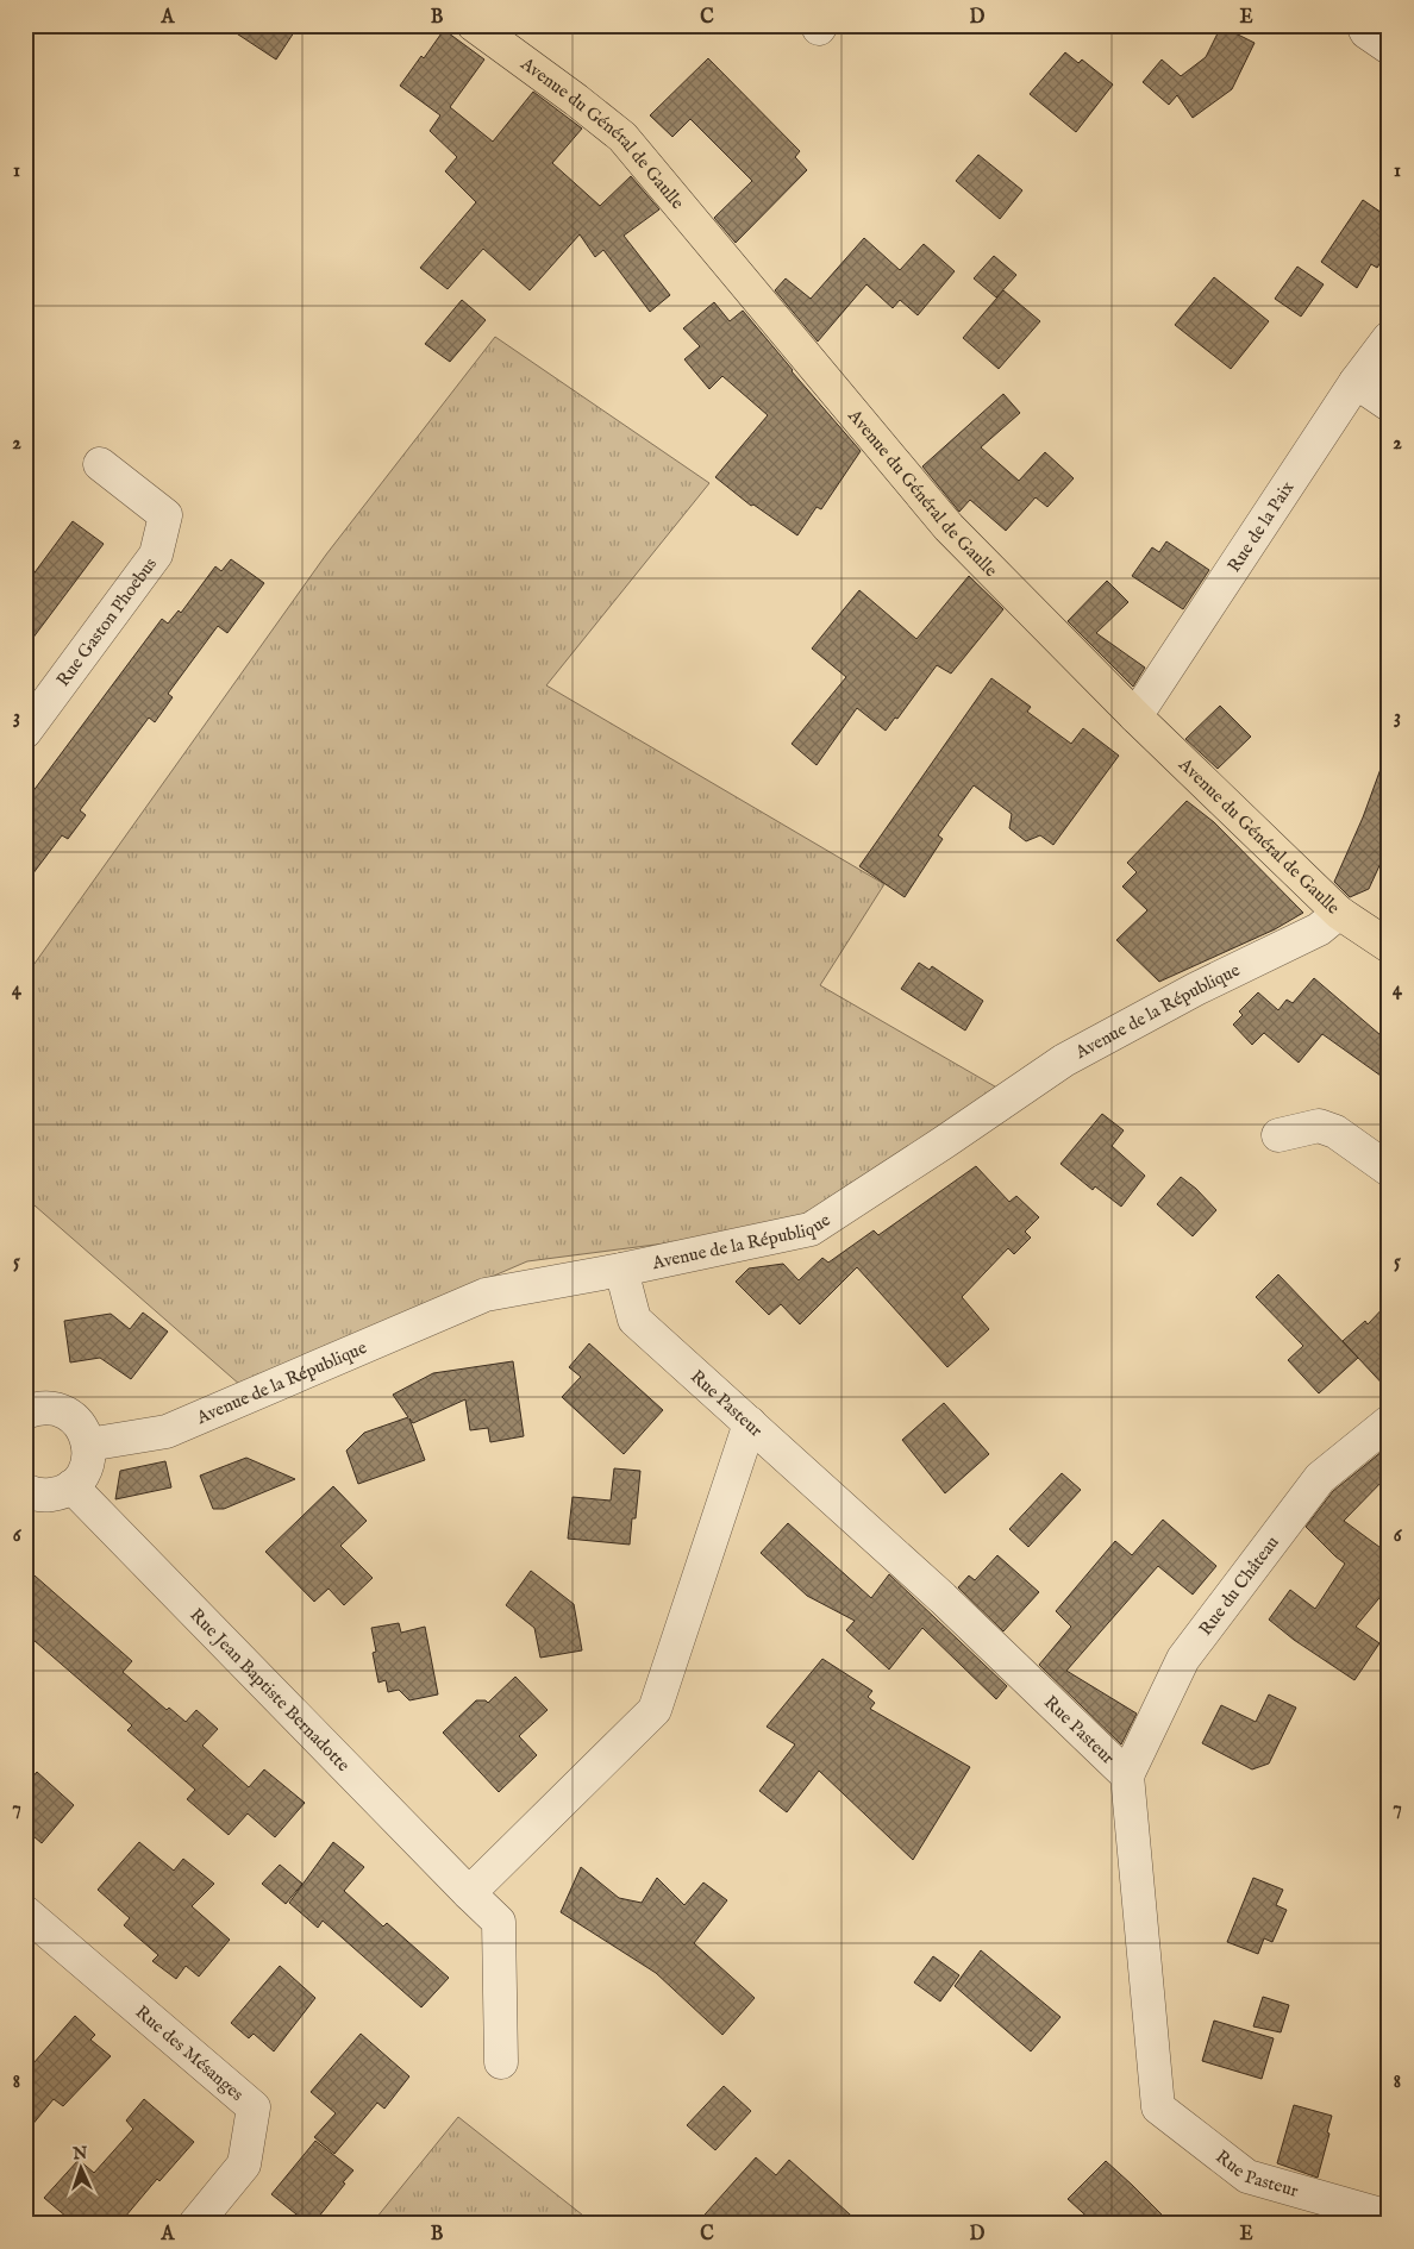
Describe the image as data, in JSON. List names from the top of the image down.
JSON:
{
  "streets": {
    "main road": ["Avenue du Général de Gaulle"],
    "street": [
      "Rue de la Paix",
      "Rue Gaston Phoebus",
      "Avenue de la République",
      "Rue Pasteur",
      "Rue du Château",
      "Rue Jean Baptiste Bernadotte",
      "Rue des Mésanges"
    ]
  },
  "crossings": [
    ["Avenue du Général de Gaulle", "Rue de la Paix"],
    ["Avenue du Général de Gaulle", "Avenue de la République"],
    ["Avenue de la République", "Rue Pasteur"],
    ["Rue Pasteur", "Rue du Château"]
  ],
  "north": "top",
  "grid": {
    "columns": [
      "A",
      "B",
      "C",
      "D",
      "E"
    ],
    "rows": [
      "1",
      "2",
      "3",
      "4",
      "5",
      "6",
      "7",
      "8"
    ]
  }
}
